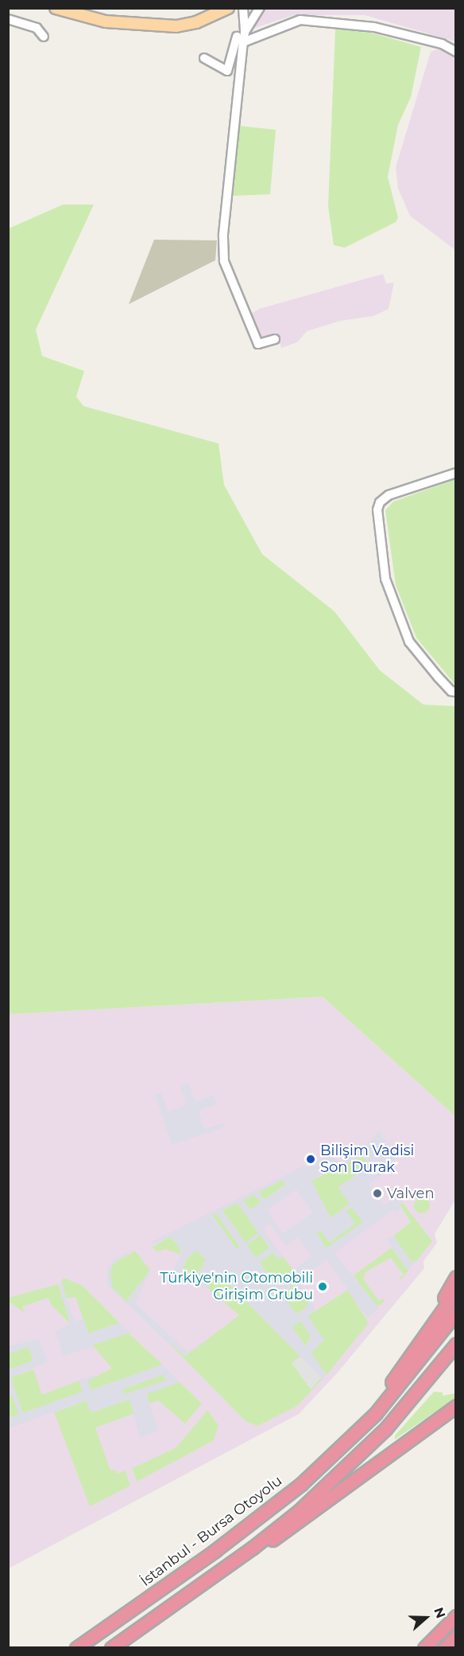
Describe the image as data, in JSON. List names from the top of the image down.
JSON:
{
  "streets": {
    "highway": ["İstanbul - Bursa Otoyolu"]
  },
  "places": ["Bilişim Vadisi Son Durak", "Valven", "Türkiye'nin Otomobili Girişim Grubu"],
  "north": "right"
}
